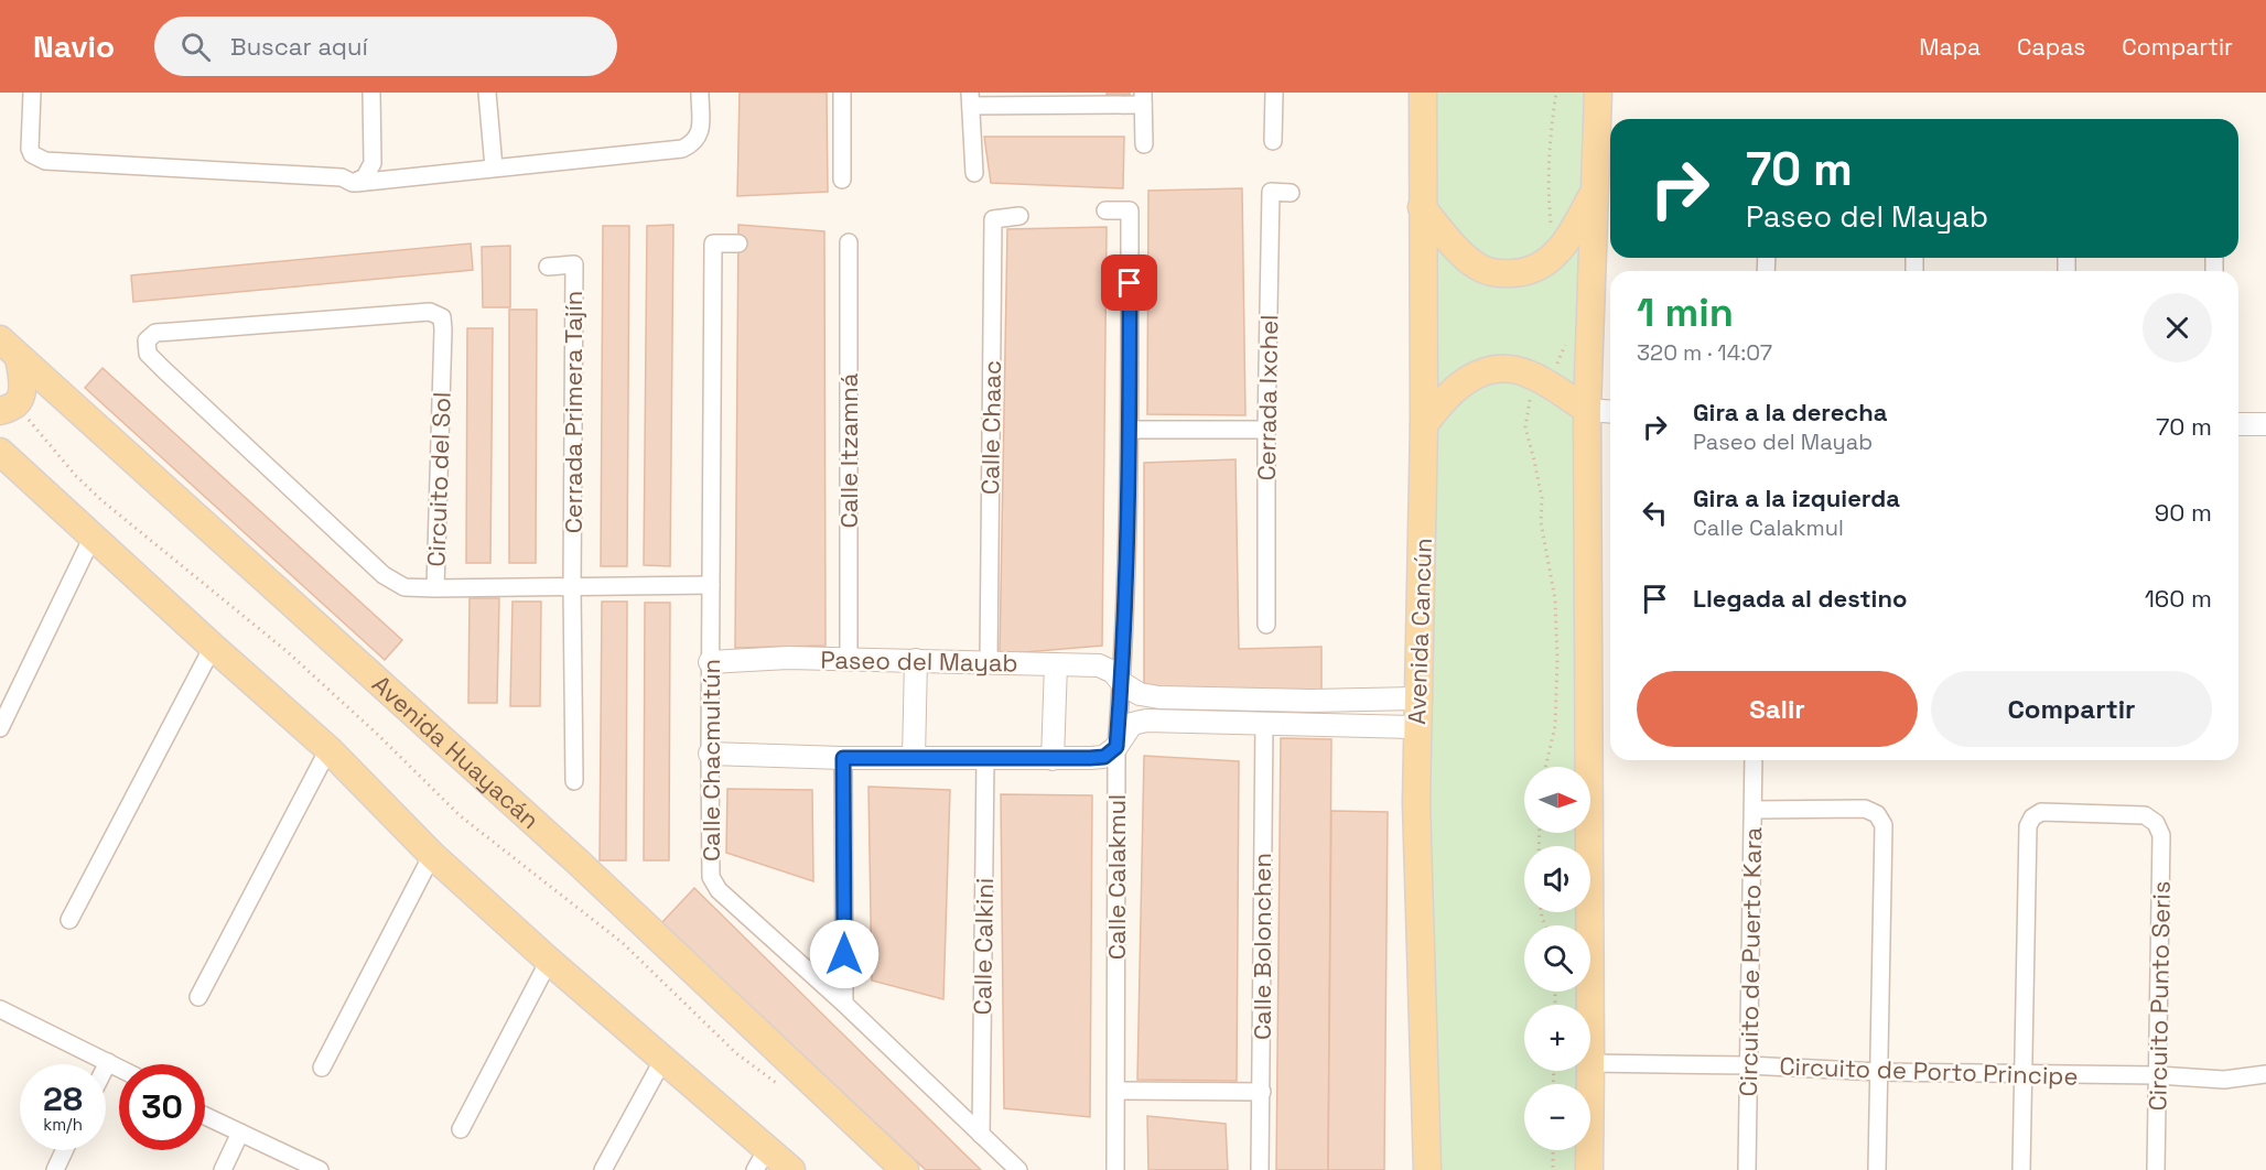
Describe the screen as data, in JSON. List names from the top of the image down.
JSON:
{
  "streets": {
    "main road": ["Avenida Cancún", "Avenida Huayacán"],
    "street": [
      "Cerrada Ixchel",
      "Cerrada Primera Tajín",
      "Calle Chaac",
      "Calle Itzamná",
      "Circuito del Sol",
      "Paseo del Mayab",
      "Calle Chacmultún",
      "Calle Calakmul",
      "Calle Calkini",
      "Calle Bolonchen",
      "Circuito de Puerto Kara",
      "Circuito Punto Seris",
      "Circuito de Porto Principe"
    ]
  },
  "crossings": [
    ["Calle Chaac", "Paseo del Mayab"],
    ["Calle Itzamná", "Paseo del Mayab"],
    ["Avenida Cancún", "Paseo del Mayab"],
    ["Paseo del Mayab", "Calle Chacmultún"],
    ["Paseo del Mayab", "Calle Calakmul"],
    ["Calle Chacmultún", "Calle Calkini"],
    ["Circuito de Puerto Kara", "Circuito de Porto Principe"],
    ["Circuito Punto Seris", "Circuito de Porto Principe"]
  ],
  "north": "right",
  "page": {
    "header": "Navio",
    "search": "Buscar aquí",
    "nav": ["Mapa", "Capas", "Compartir"],
    "turn": ["70 m", "Paseo del Mayab"],
    "heading": ["1 min", "320 m · 14:07"],
    "list": [
      {
        "name": "Gira a la derecha",
        "note": "Paseo del Mayab",
        "value": "70 m"
      },
      {
        "name": "Gira a la izquierda",
        "note": "Calle Calakmul",
        "value": "90 m"
      },
      {
        "name": "Llegada al destino",
        "value": "160 m"
      }
    ],
    "buttons": ["Salir", "Compartir"],
    "map_buttons": ["+", "−"],
    "speed": "28 km/h",
    "limit": "30"
  }
}
